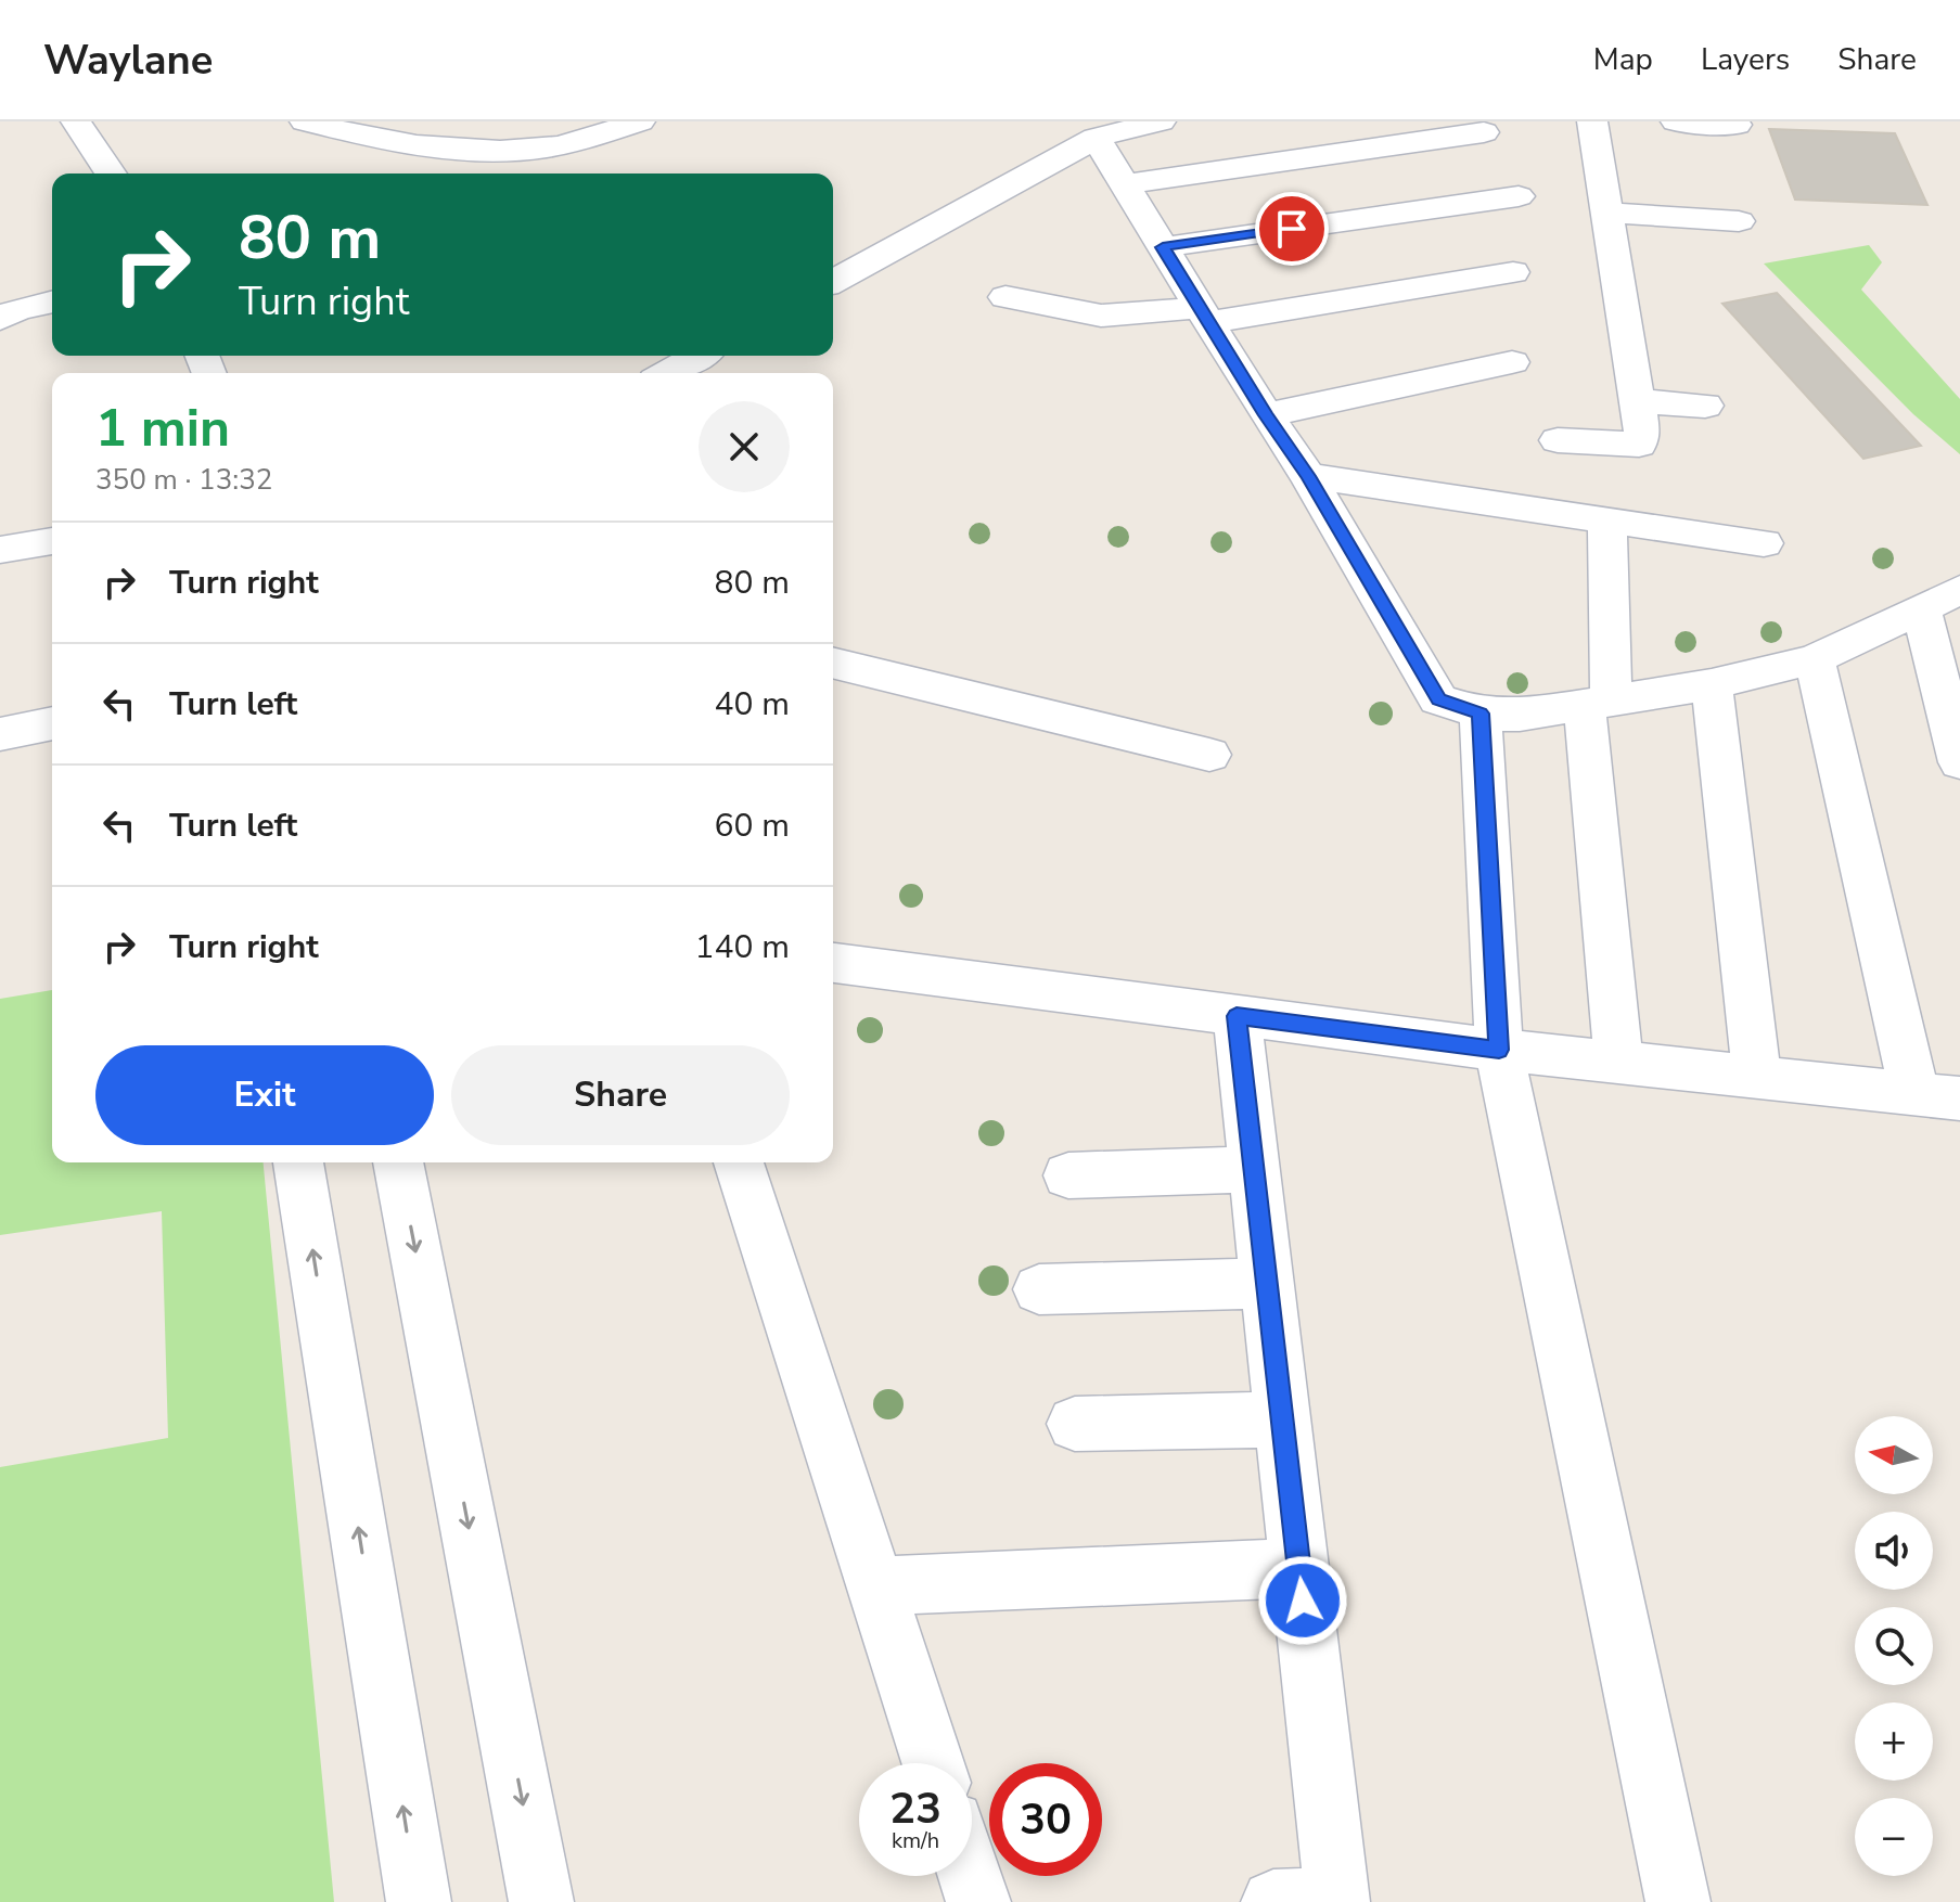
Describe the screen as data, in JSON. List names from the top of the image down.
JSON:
{
  "north": "left",
  "page": {
    "header": "Waylane",
    "nav": ["Map", "Layers", "Share"],
    "turn": ["80 m", "Turn right"],
    "heading": ["1 min", "350 m · 13:32"],
    "list": [
      {
        "name": "Turn right",
        "value": "80 m"
      },
      {
        "name": "Turn left",
        "value": "40 m"
      },
      {
        "name": "Turn left",
        "value": "60 m"
      },
      {
        "name": "Turn right",
        "value": "140 m"
      }
    ],
    "buttons": ["Exit", "Share"],
    "map_buttons": ["+", "−"],
    "speed": "23 km/h",
    "limit": "30"
  }
}
